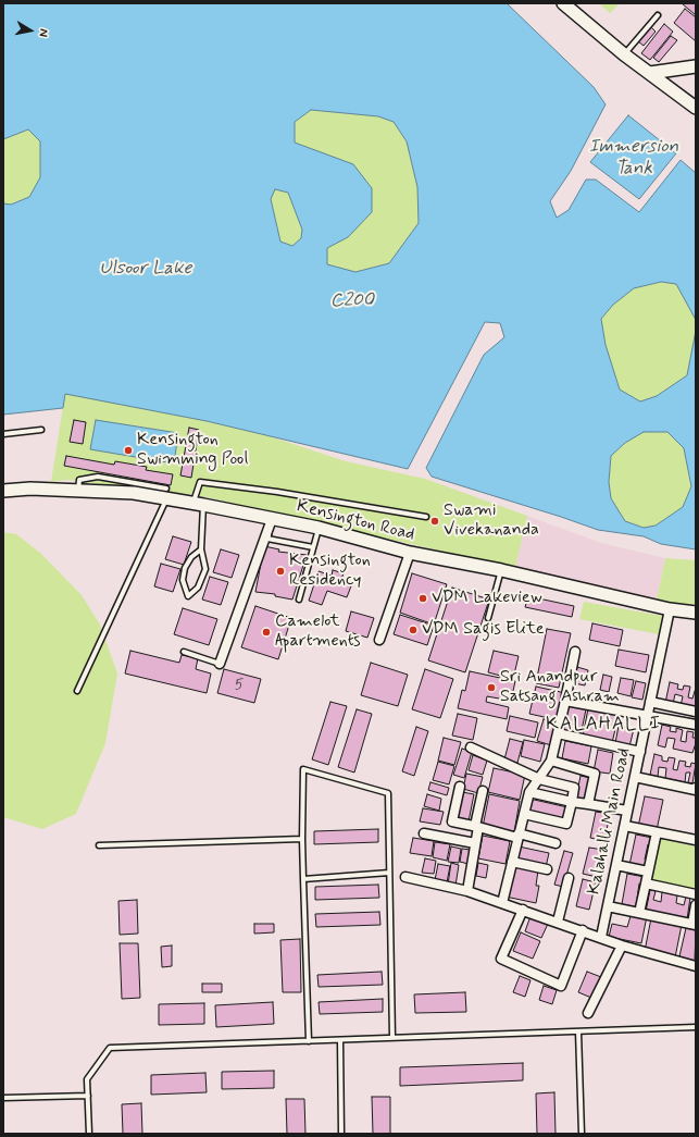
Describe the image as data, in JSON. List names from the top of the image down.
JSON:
{
  "streets": {
    "main road": ["Kensington Road"],
    "street": ["Kalahalli Main Road"]
  },
  "crossings": [
    ["Kensington Road", "Kalahalli Main Road"]
  ],
  "districts": ["KALAHALLI"],
  "water": ["Immersion Tank", "Ulsoor Lake", "C200"],
  "places": [
    "Kensington Swimming Pool",
    "Swami Vivekananda",
    "Kensington Residency",
    "VDM Lakeview",
    "VDM Sagis Elite",
    "Camelot Apartments",
    "Sri Anandpur Satsang Ashram"
  ],
  "house_numbers": ["5"],
  "north": "right"
}
